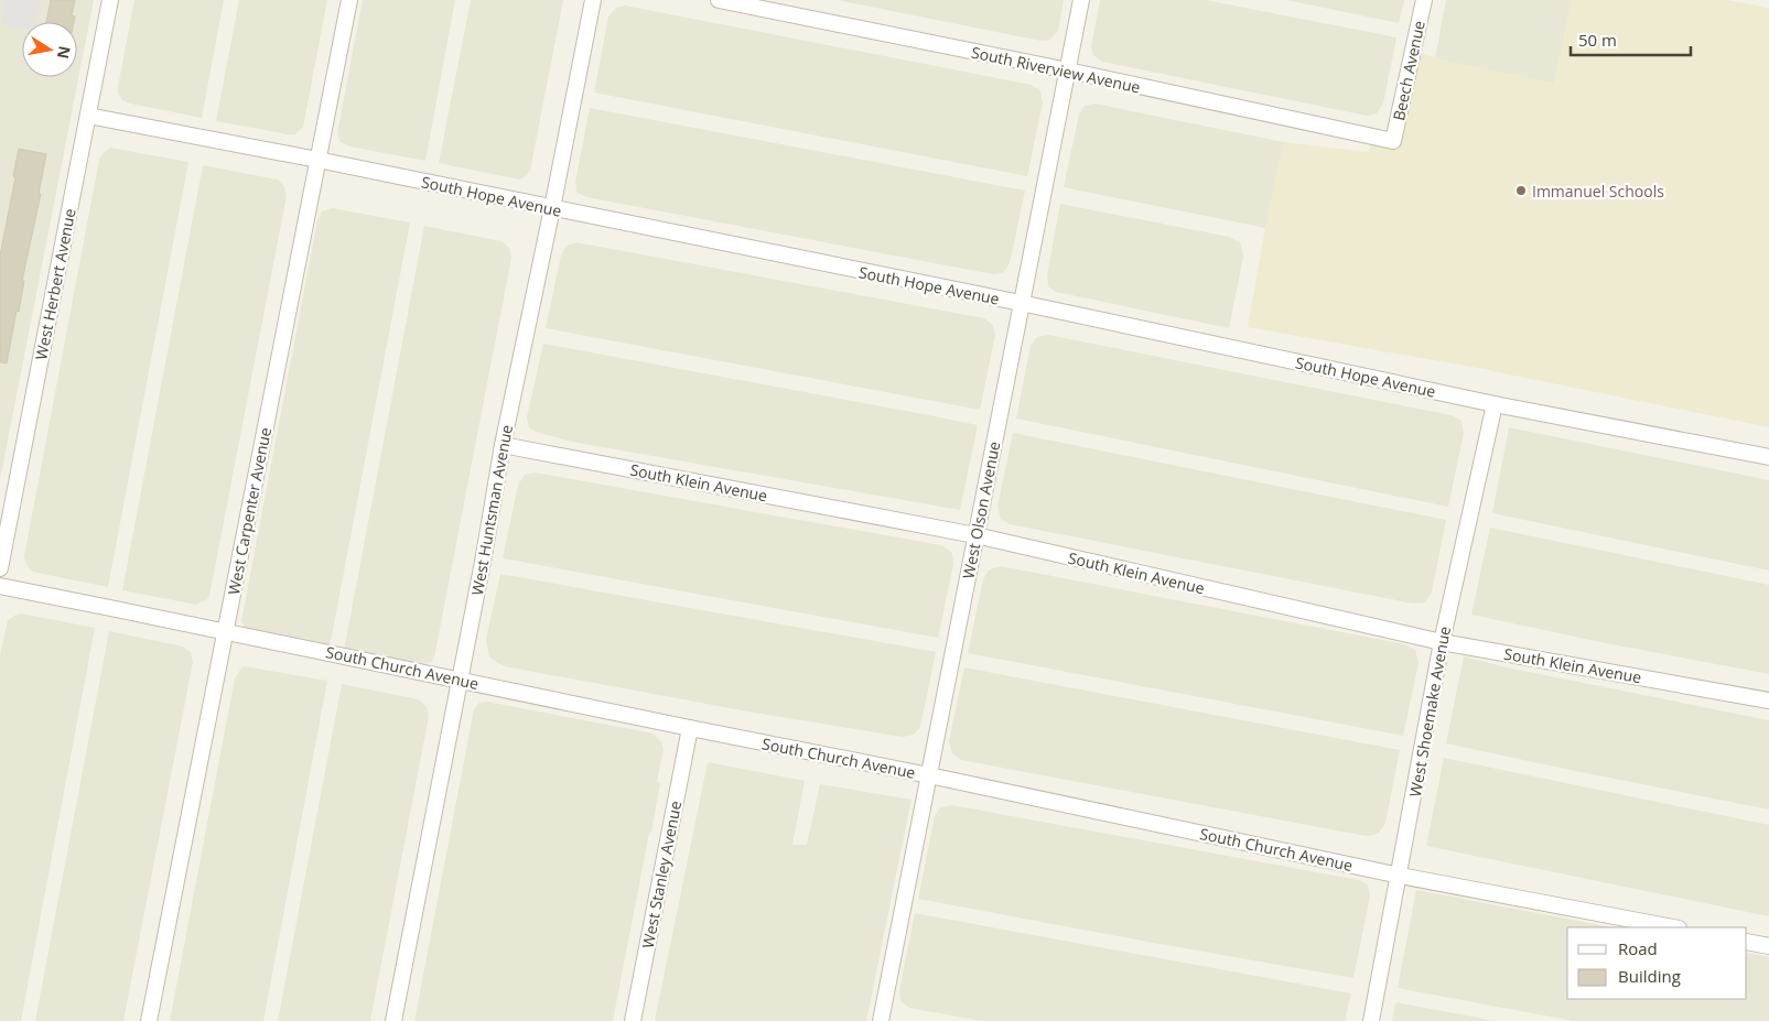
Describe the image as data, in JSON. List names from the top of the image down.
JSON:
{
  "streets": {
    "street": [
      "South Riverview Avenue",
      "Beech Avenue",
      "South Hope Avenue",
      "West Herbert Avenue",
      "South Klein Avenue",
      "West Huntsman Avenue",
      "West Olson Avenue",
      "West Carpenter Avenue",
      "South Church Avenue",
      "West Shoemake Avenue",
      "West Stanley Avenue"
    ]
  },
  "crossings": [
    ["South Riverview Avenue", "Beech Avenue"],
    ["South Riverview Avenue", "West Olson Avenue"],
    ["South Hope Avenue", "West Herbert Avenue"],
    ["South Hope Avenue", "West Huntsman Avenue"],
    ["South Hope Avenue", "West Olson Avenue"],
    ["South Hope Avenue", "West Carpenter Avenue"],
    ["South Hope Avenue", "West Shoemake Avenue"],
    ["South Klein Avenue", "West Huntsman Avenue"],
    ["South Klein Avenue", "West Olson Avenue"],
    ["South Klein Avenue", "West Shoemake Avenue"],
    ["West Huntsman Avenue", "South Church Avenue"],
    ["West Olson Avenue", "South Church Avenue"],
    ["West Carpenter Avenue", "South Church Avenue"],
    ["South Church Avenue", "West Shoemake Avenue"],
    ["South Church Avenue", "West Stanley Avenue"]
  ],
  "places": ["Immanuel Schools"],
  "legend": ["Road", "Building"],
  "scale_bar": "50 m",
  "north": "right"
}
